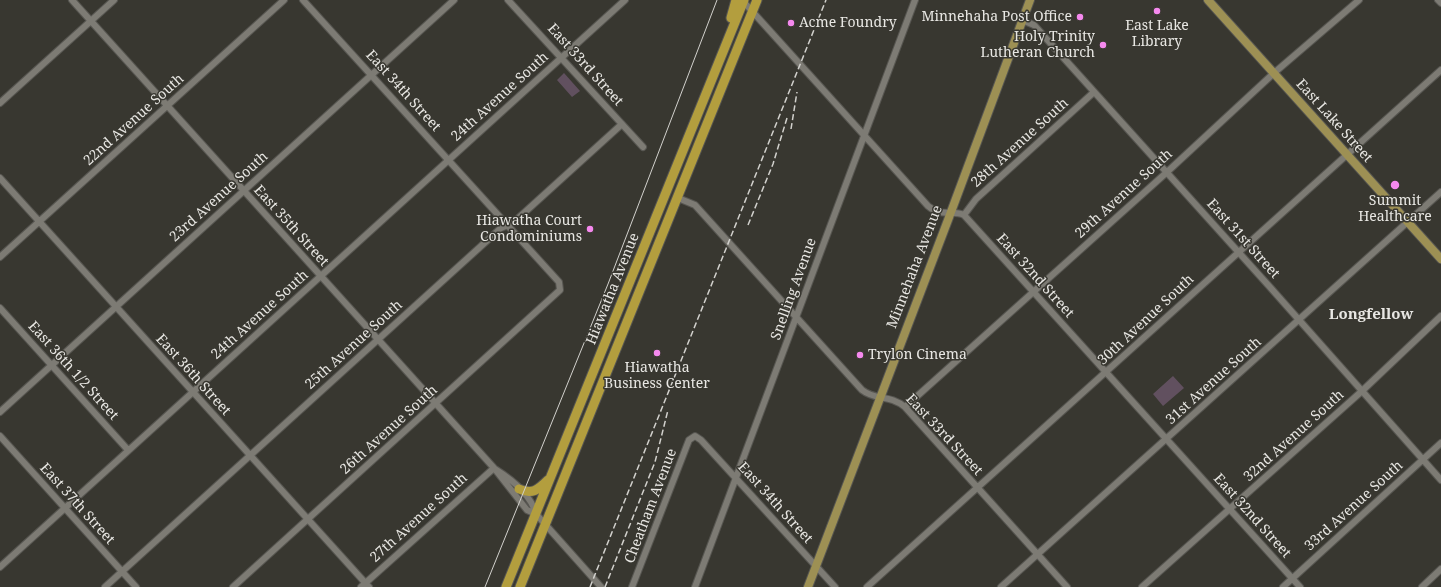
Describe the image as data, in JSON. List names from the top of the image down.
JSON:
{
  "streets": {
    "highway": ["Hiawatha Avenue"],
    "main road": ["East Lake Street", "Minnehaha Avenue"],
    "street": [
      "East 33rd Street",
      "East 34th Street",
      "24th Avenue South",
      "22nd Avenue South",
      "28th Avenue South",
      "29th Avenue South",
      "23rd Avenue South",
      "East 35th Street",
      "East 31st Street",
      "East 32nd Street",
      "Snelling Avenue",
      "30th Avenue South",
      "25th Avenue South",
      "East 36th 1/2 Street",
      "East 36th Street",
      "31st Avenue South",
      "26th Avenue South",
      "32nd Avenue South",
      "East 37th Street",
      "Cheatham Avenue",
      "33rd Avenue South",
      "27th Avenue South"
    ]
  },
  "crossings": [
    ["East 33rd Street", "24th Avenue South"],
    ["East 33rd Street", "29th Avenue South"],
    ["East 33rd Street", "Minnehaha Avenue"],
    ["East 33rd Street", "Hiawatha Avenue"],
    ["East 33rd Street", "Snelling Avenue"],
    ["East 33rd Street", "30th Avenue South"],
    ["East 33rd Street", "25th Avenue South"],
    ["East 33rd Street", "31st Avenue South"],
    ["East 34th Street", "24th Avenue South"],
    ["East 34th Street", "23rd Avenue South"],
    ["East 34th Street", "Minnehaha Avenue"],
    ["East 34th Street", "Snelling Avenue"],
    ["East 34th Street", "25th Avenue South"],
    ["East 34th Street", "26th Avenue South"],
    ["East 34th Street", "Cheatham Avenue"],
    ["24th Avenue South", "East 35th Street"],
    ["24th Avenue South", "East 36th 1/2 Street"],
    ["24th Avenue South", "East 36th Street"],
    ["24th Avenue South", "East 37th Street"],
    ["22nd Avenue South", "East 35th Street"],
    ["22nd Avenue South", "East 36th Street"],
    ["East Lake Street", "29th Avenue South"],
    ["East Lake Street", "30th Avenue South"],
    ["East Lake Street", "31st Avenue South"],
    ["28th Avenue South", "East 31st Street"],
    ["28th Avenue South", "East 32nd Street"],
    ["29th Avenue South", "East 31st Street"],
    ["29th Avenue South", "East 32nd Street"],
    ["23rd Avenue South", "East 35th Street"],
    ["23rd Avenue South", "East 36th 1/2 Street"],
    ["23rd Avenue South", "East 36th Street"],
    ["East 35th Street", "Hiawatha Avenue"],
    ["East 35th Street", "25th Avenue South"],
    ["East 35th Street", "26th Avenue South"],
    ["East 35th Street", "27th Avenue South"],
    ["East 31st Street", "Minnehaha Avenue"],
    ["East 31st Street", "30th Avenue South"],
    ["East 31st Street", "31st Avenue South"],
    ["East 31st Street", "32nd Avenue South"],
    ["East 31st Street", "33rd Avenue South"],
    ["East 32nd Street", "30th Avenue South"],
    ["East 32nd Street", "31st Avenue South"],
    ["East 32nd Street", "32nd Avenue South"],
    ["East 32nd Street", "33rd Avenue South"],
    ["25th Avenue South", "East 36th Street"],
    ["25th Avenue South", "East 37th Street"],
    ["East 36th Street", "26th Avenue South"],
    ["East 36th Street", "27th Avenue South"]
  ],
  "districts": ["Longfellow"],
  "places": [
    "East Lake Library",
    "Minnehaha Post Office",
    "Acme Foundry",
    "Holy Trinity Lutheran Church",
    "Summit Healthcare",
    "Hiawatha Court Condominiums",
    "Hiawatha Business Center",
    "Trylon Cinema"
  ]
}
